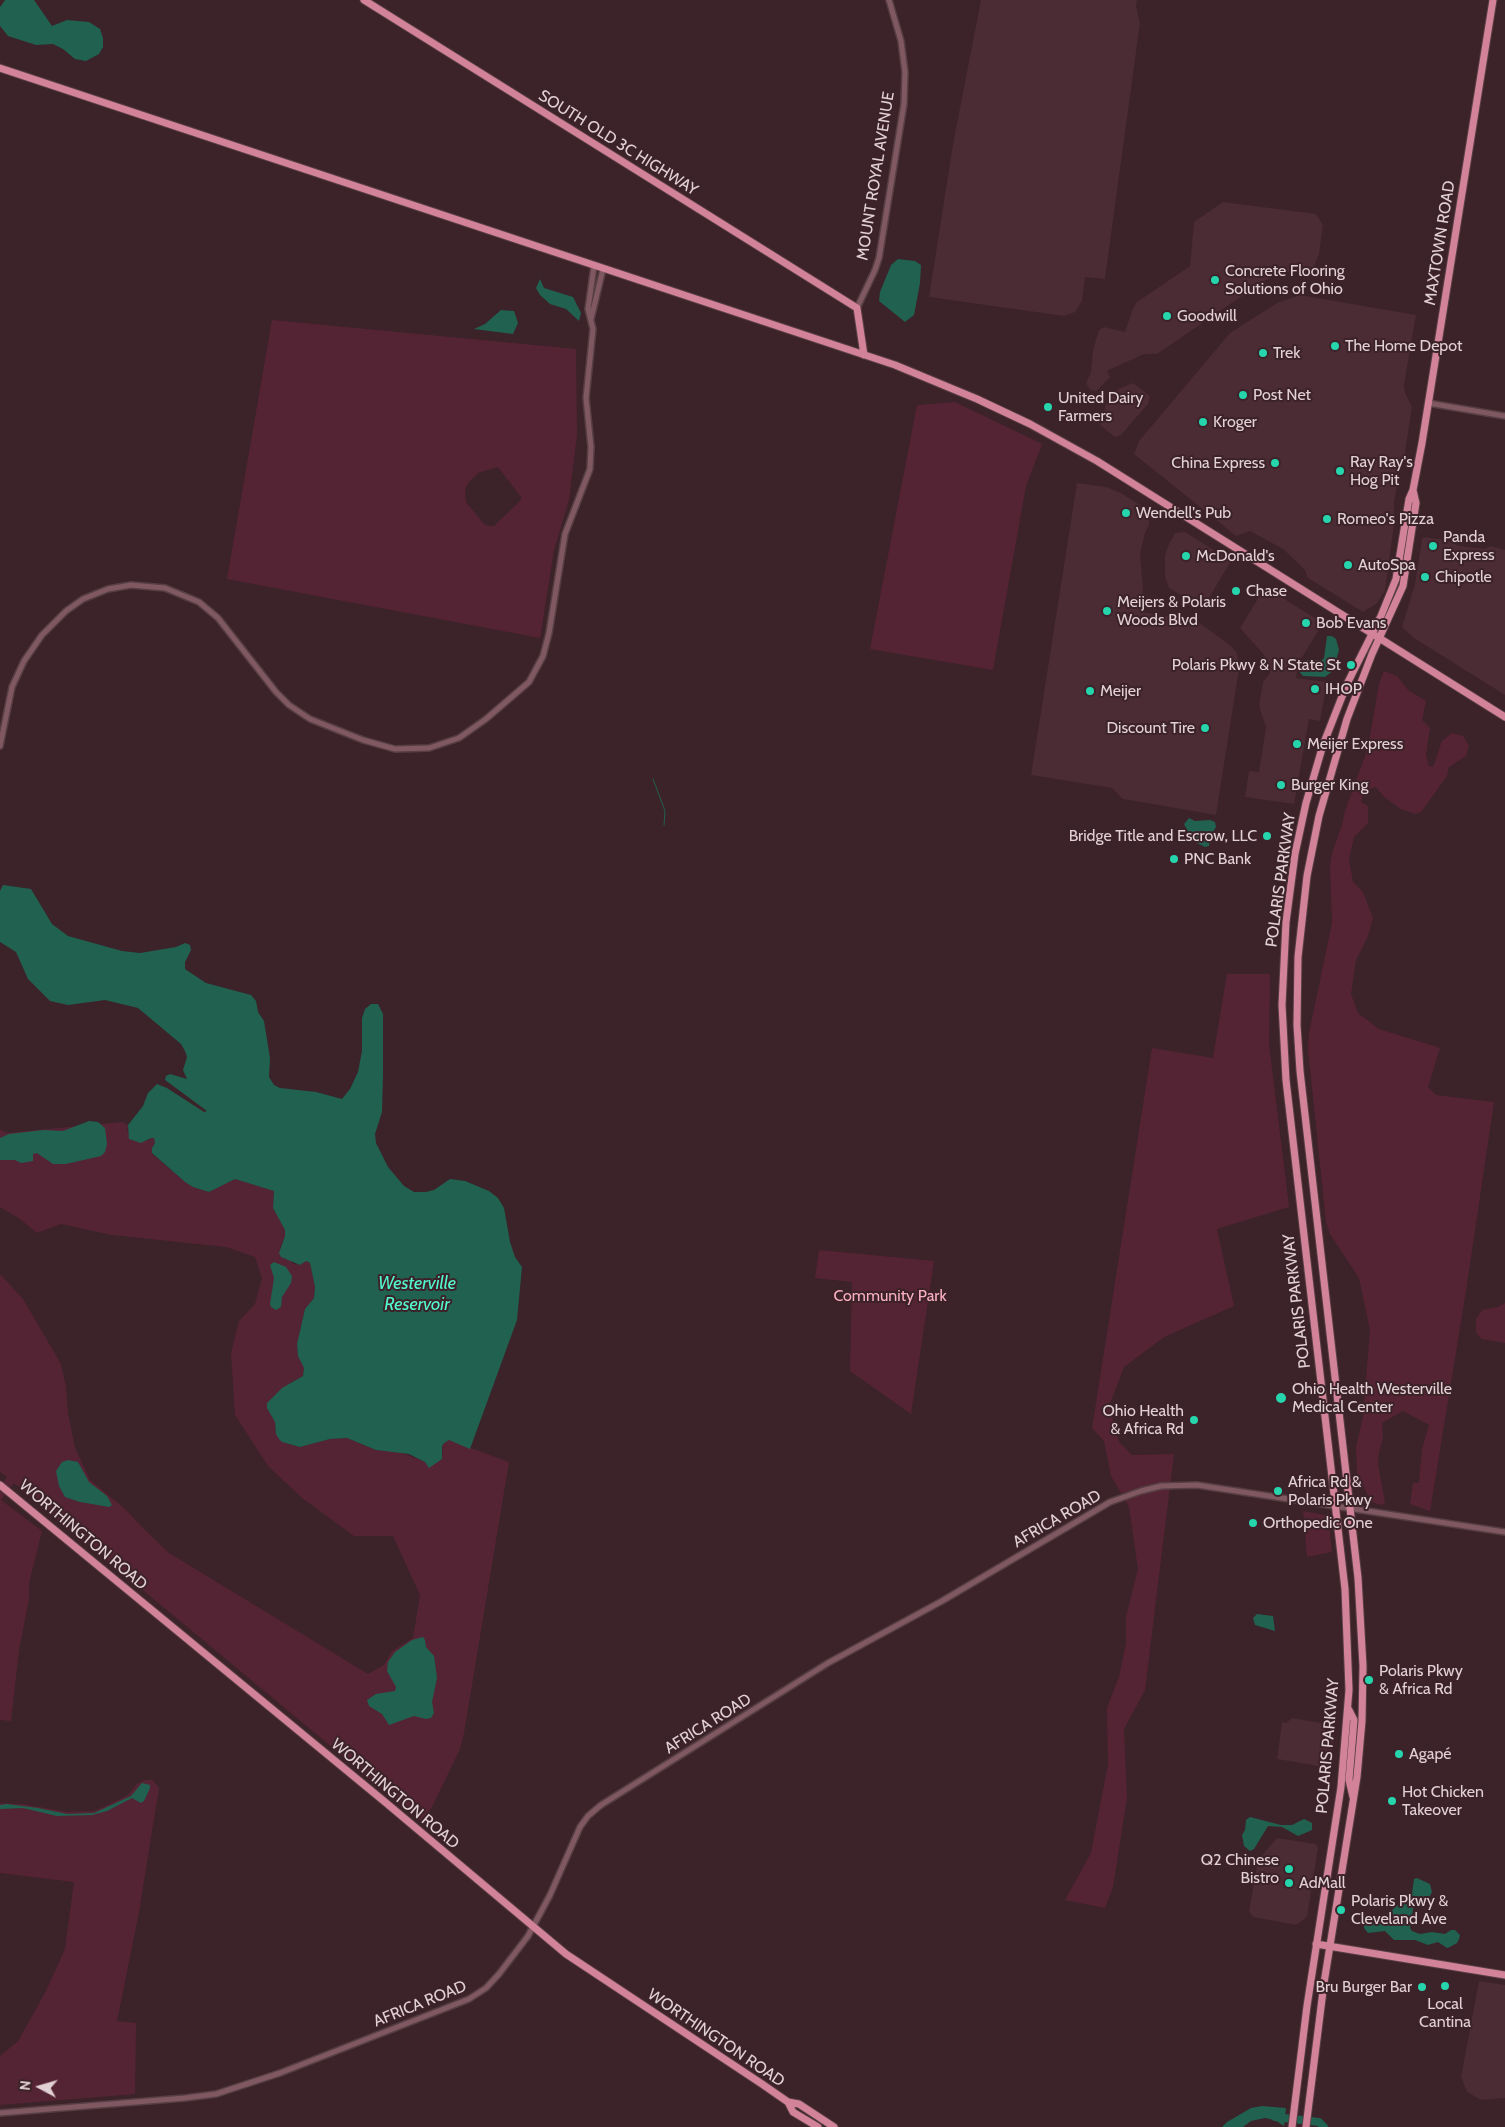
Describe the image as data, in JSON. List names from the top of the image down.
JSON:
{
  "streets": {
    "main road": [
      "SOUTH OLD 3C HIGHWAY",
      "MAXTOWN ROAD",
      "POLARIS PARKWAY",
      "WORTHINGTON ROAD"
    ],
    "street": ["MOUNT ROYAL AVENUE", "AFRICA ROAD"]
  },
  "crossings": [
    ["SOUTH OLD 3C HIGHWAY", "MOUNT ROYAL AVENUE"],
    ["MAXTOWN ROAD", "POLARIS PARKWAY"],
    ["POLARIS PARKWAY", "AFRICA ROAD"],
    ["AFRICA ROAD", "WORTHINGTON ROAD"]
  ],
  "water": ["Westerville Reservoir"],
  "parks": ["Community Park"],
  "places": [
    "Concrete Flooring Solutions of Ohio",
    "Goodwill",
    "The Home Depot",
    "Trek",
    "Post Net",
    "United Dairy Farmers",
    "Kroger",
    "China Express",
    "Ray Ray's Hog Pit",
    "Wendell's Pub",
    "Romeo's Pizza",
    "Panda Express",
    "McDonald's",
    "AutoSpa",
    "Chipotle",
    "Chase",
    "Meijers & Polaris Woods Blvd",
    "Bob Evans",
    "Polaris Pkwy & N State St",
    "IHOP",
    "Meijer",
    "Discount Tire",
    "Meijer Express",
    "Burger King",
    "Bridge Title and Escrow, LLC",
    "PNC Bank",
    "Ohio Health Westerville Medical Center",
    "Ohio Health & Africa Rd",
    "Africa Rd & Polaris Pkwy",
    "Orthopedic One",
    "Polaris Pkwy & Africa Rd",
    "Agapé",
    "Hot Chicken Takeover",
    "Q2 Chinese Bistro",
    "AdMall",
    "Polaris Pkwy & Cleveland Ave",
    "Local Cantina",
    "Bru Burger Bar"
  ],
  "north": "left"
}
